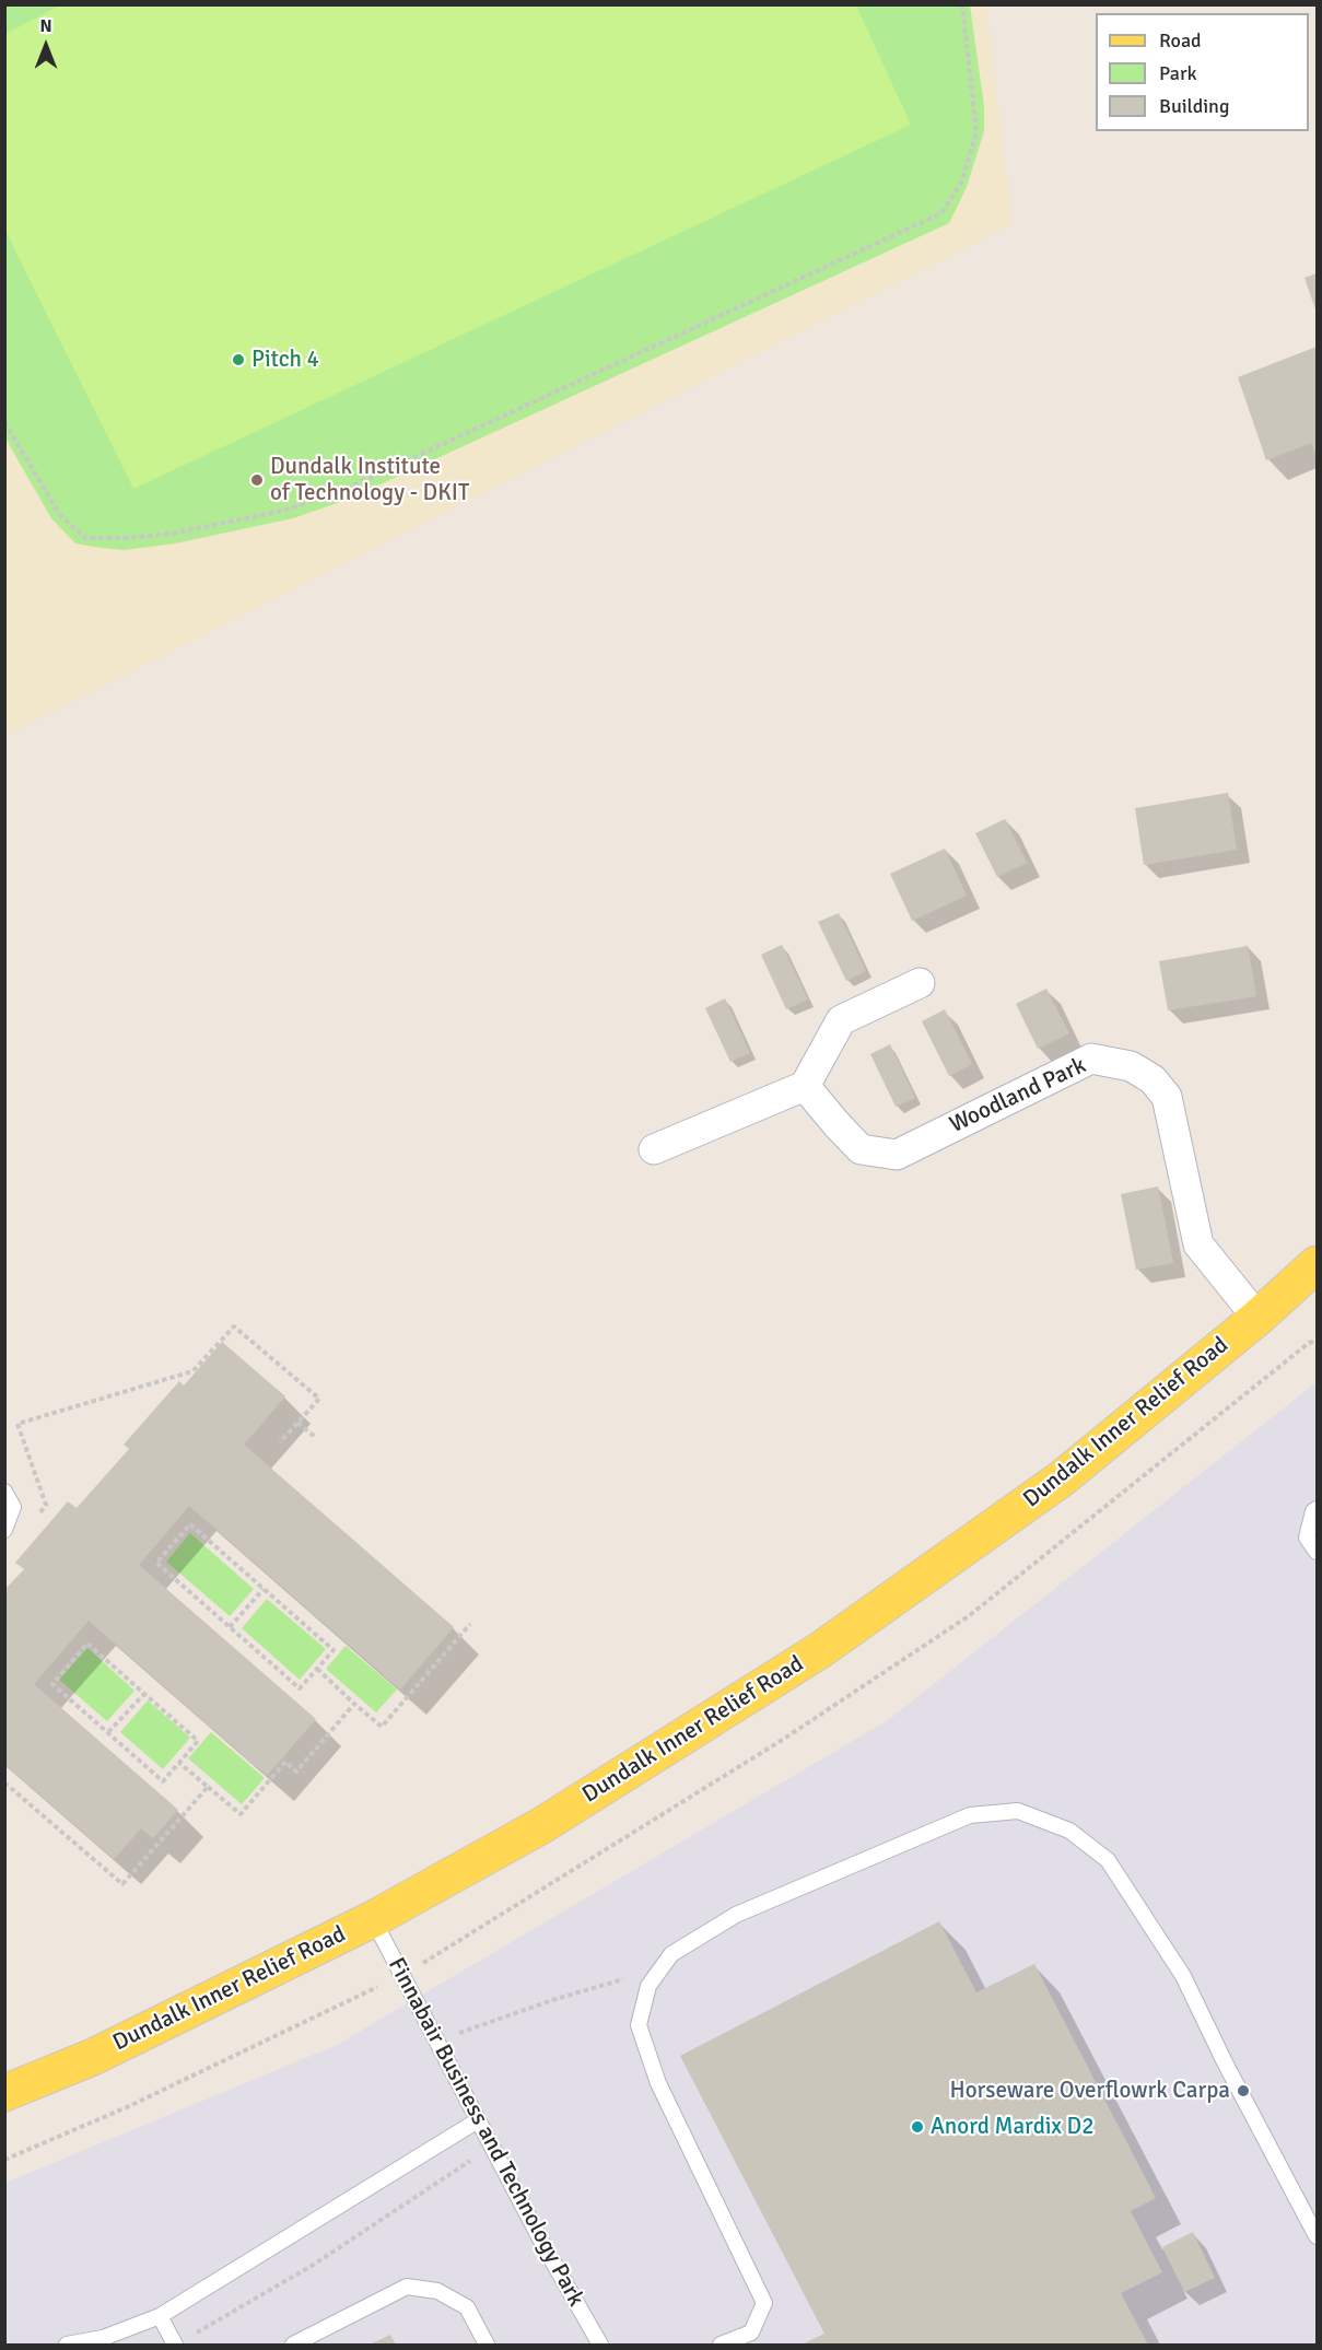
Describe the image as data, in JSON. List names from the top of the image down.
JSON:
{
  "streets": {
    "main road": ["Dundalk Inner Relief Road"],
    "street": ["Woodland Park"],
    "lane": ["Finnabair Business and Technology Park"]
  },
  "crossings": [
    ["Woodland Park", "Dundalk Inner Relief Road"],
    ["Dundalk Inner Relief Road", "Finnabair Business and Technology Park"]
  ],
  "places": [
    "Pitch 4",
    "Dundalk Institute of Technology - DKIT",
    "Horseware Overflowrk Carpa",
    "Anord Mardix D2"
  ],
  "legend": ["Road", "Park", "Building"],
  "north": "top"
}
